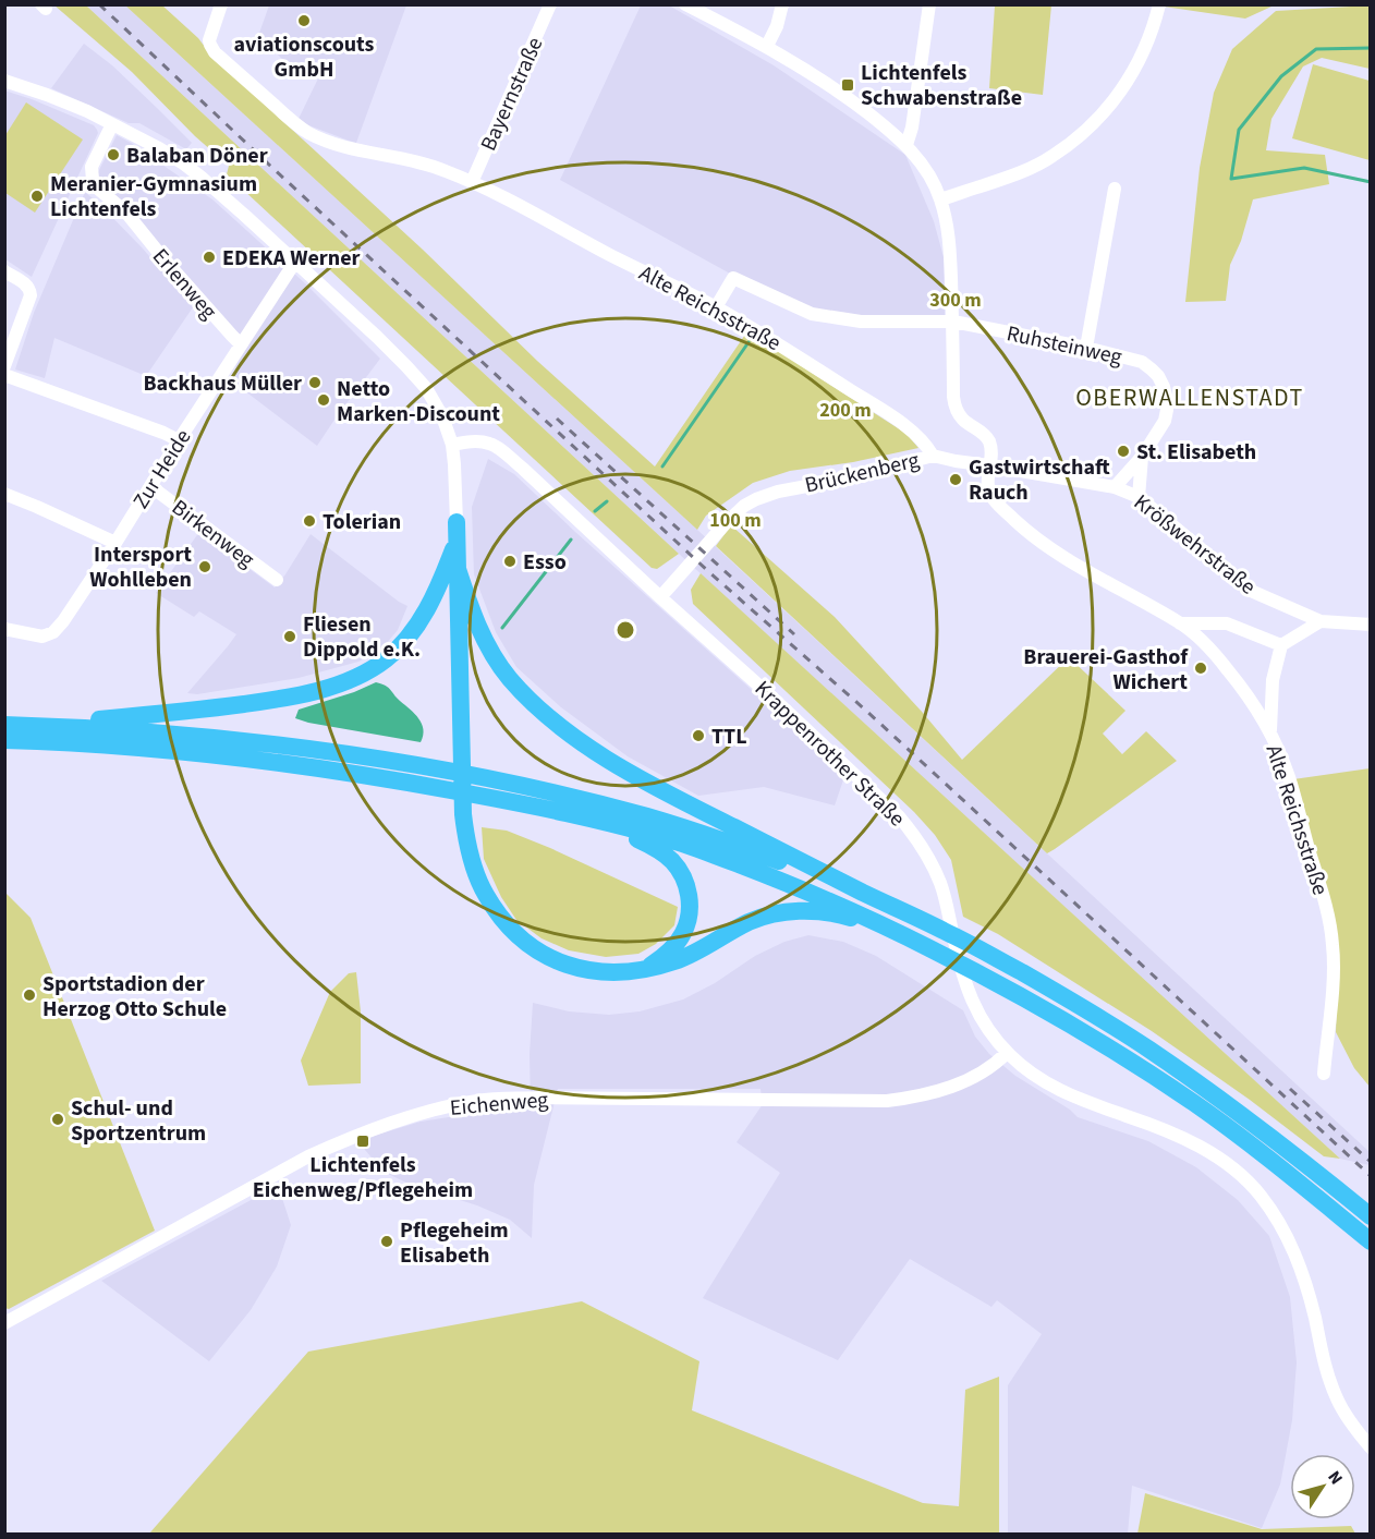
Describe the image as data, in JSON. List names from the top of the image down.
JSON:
{
  "streets": {
    "street": [
      "Bayernstraße",
      "Erlenweg",
      "Alte Reichsstraße",
      "Ruhsteinweg",
      "Zur Heide",
      "Brückenberg",
      "Birkenweg",
      "Krößwehrstraße",
      "Krappenrother Straße",
      "Eichenweg"
    ]
  },
  "crossings": [
    ["Bayernstraße", "Alte Reichsstraße"],
    ["Erlenweg", "Zur Heide"],
    ["Alte Reichsstraße", "Ruhsteinweg"],
    ["Alte Reichsstraße", "Brückenberg"],
    ["Alte Reichsstraße", "Krößwehrstraße"],
    ["Zur Heide", "Birkenweg"],
    ["Brückenberg", "Krößwehrstraße"],
    ["Brückenberg", "Krappenrother Straße"],
    ["Krappenrother Straße", "Eichenweg"]
  ],
  "districts": ["OBERWALLENSTADT"],
  "places": {
    "other": [
      "aviationscouts GmbH",
      "Balaban Döner",
      "Meranier-Gymnasium Lichtenfels",
      "EDEKA Werner",
      "Backhaus Müller",
      "Netto Marken-Discount",
      "St. Elisabeth",
      "Gastwirtschaft Rauch",
      "Tolerian",
      "Esso",
      "Intersport Wohlleben",
      "Fliesen Dippold e.K.",
      "Brauerei-Gasthof Wichert",
      "TTL",
      "Sportstadion der Herzog Otto Schule",
      "Schul- und Sportzentrum",
      "Pflegeheim Elisabeth"
    ],
    "transit": ["Lichtenfels Schwabenstraße", "Lichtenfels Eichenweg/Pflegeheim"]
  },
  "north": "top right",
  "rings": ["300 m", "200 m", "100 m"]
}
